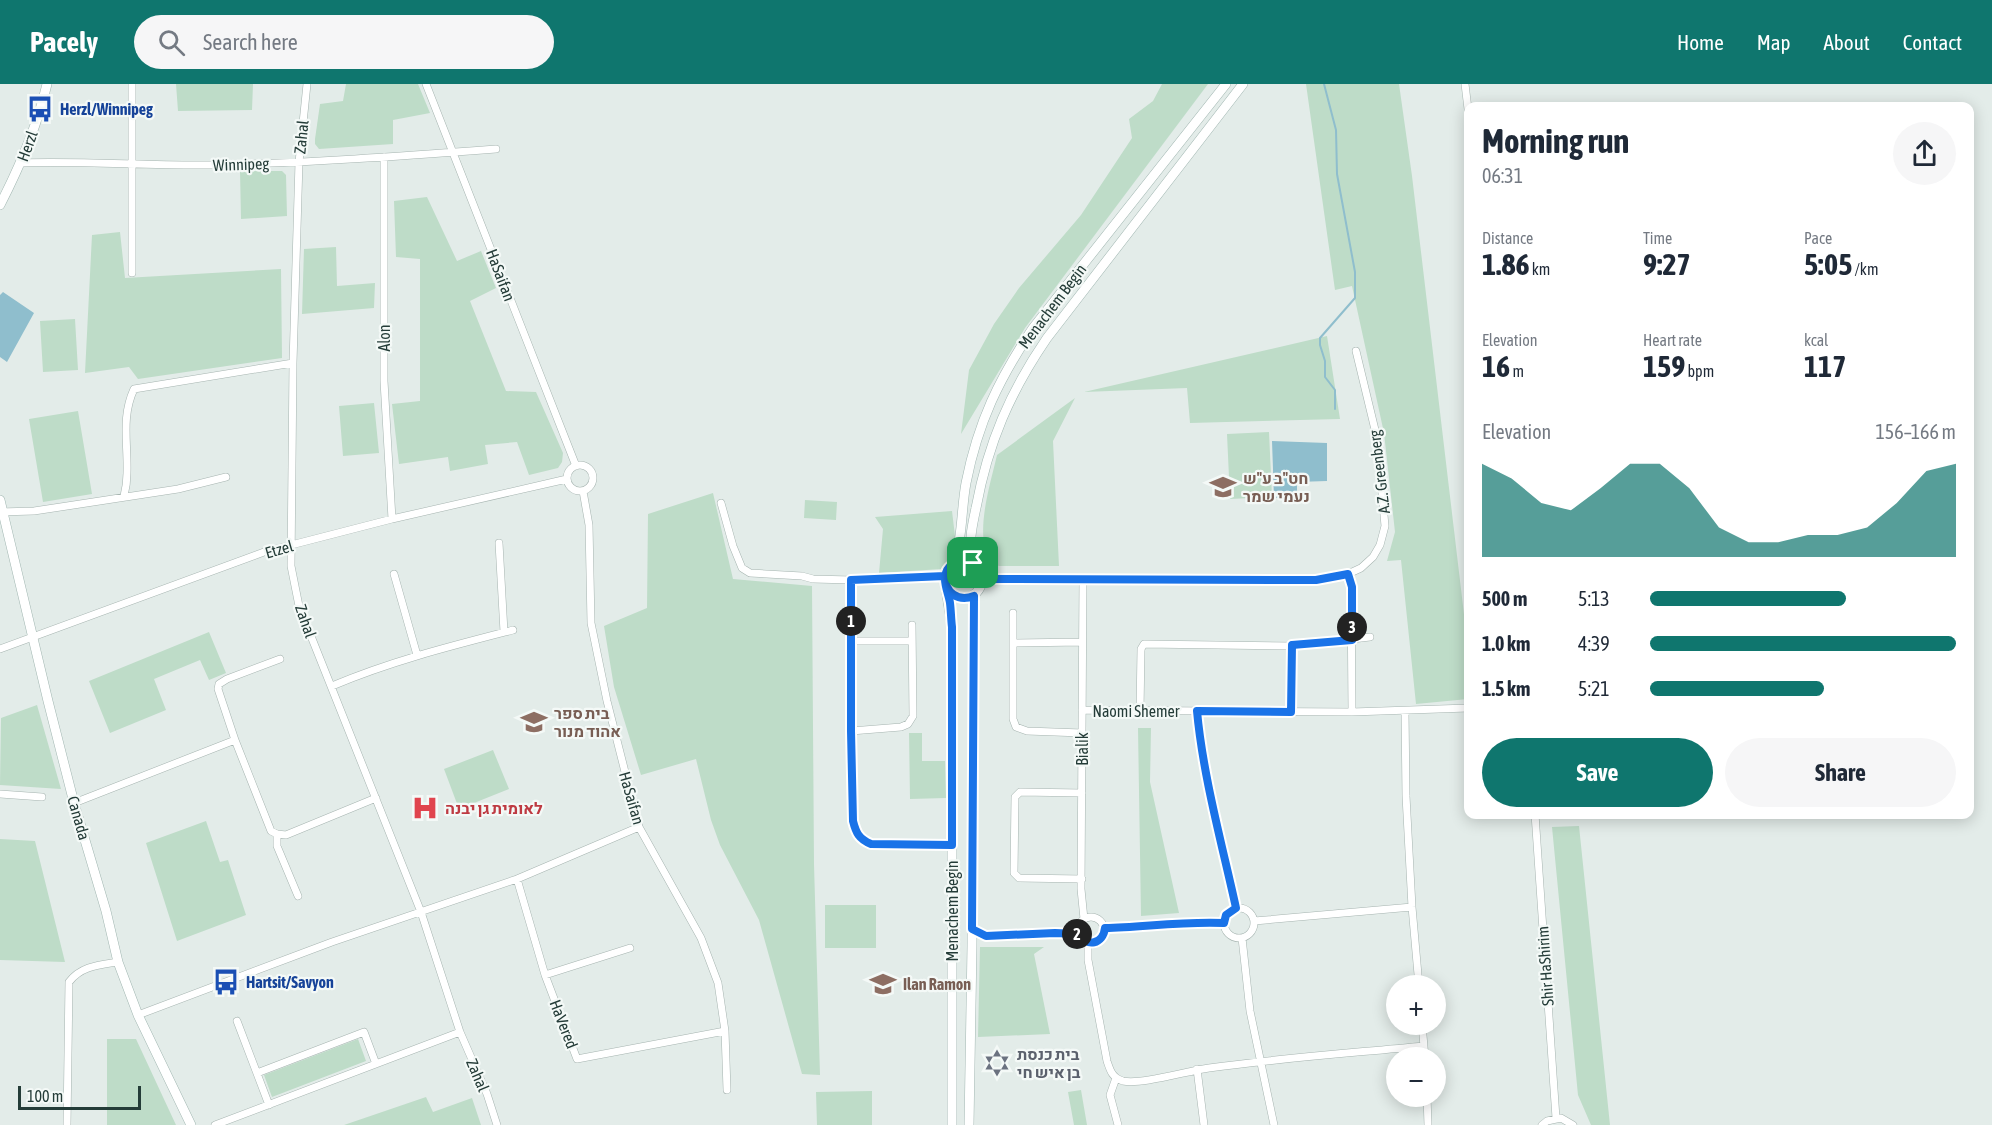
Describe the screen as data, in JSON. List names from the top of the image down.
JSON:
{
  "streets": {
    "main road": ["Herzl", "Menachem Begin", "Canada"],
    "street": [
      "Zahal",
      "Winnipeg",
      "HaSaifan",
      "Alon",
      "A.Z. Greenberg",
      "Etzel",
      "Naomi Shemer",
      "Bialik",
      "Shir HaShirim",
      "HaVered"
    ]
  },
  "crossings": [
    ["Zahal", "Winnipeg"],
    ["Zahal", "Etzel"],
    ["Herzl", "Winnipeg"],
    ["Winnipeg", "HaSaifan"],
    ["Winnipeg", "Alon"],
    ["HaSaifan", "Etzel"],
    ["HaSaifan", "HaVered"],
    ["Menachem Begin", "A.Z. Greenberg"],
    ["Alon", "Etzel"],
    ["A.Z. Greenberg", "Bialik"],
    ["Etzel", "Canada"],
    ["Naomi Shemer", "Bialik"]
  ],
  "places": {
    "bus stop": ["Herzl/Winnipeg", "Hartsit/Savyon"],
    "school or university": ["חט\"ב ע\"ש נעמי שמר", "בית ספר אהוד מנור", "Ilan Ramon"],
    "hospital": ["לאומית גן יבנה"],
    "synagogue": ["בית כנסת בן איש חי"]
  },
  "scale_bar": "100 m",
  "page": {
    "header": "Pacely",
    "search": "Search here",
    "nav": [
      "Home",
      "Map",
      "About",
      "Contact"
    ],
    "heading": ["Morning run", "06:31"],
    "stats": [
      ["Distance", "1.86 km"],
      ["Time", "9:27"],
      ["Pace", "5:05 /km"],
      ["Elevation", "16 m"],
      ["Heart rate", "159 bpm"],
      ["kcal", "117"]
    ],
    "chart": ["Elevation", "156–166 m"],
    "list": [
      {
        "name": "500 m",
        "note": "5:13"
      },
      {
        "name": "1.0 km",
        "note": "4:39"
      },
      {
        "name": "1.5 km",
        "note": "5:21"
      }
    ],
    "pins": ["1", "3", "2"],
    "buttons": ["Save", "Share"],
    "map_buttons": ["+", "−"],
    "scale": "100 m"
  }
}
